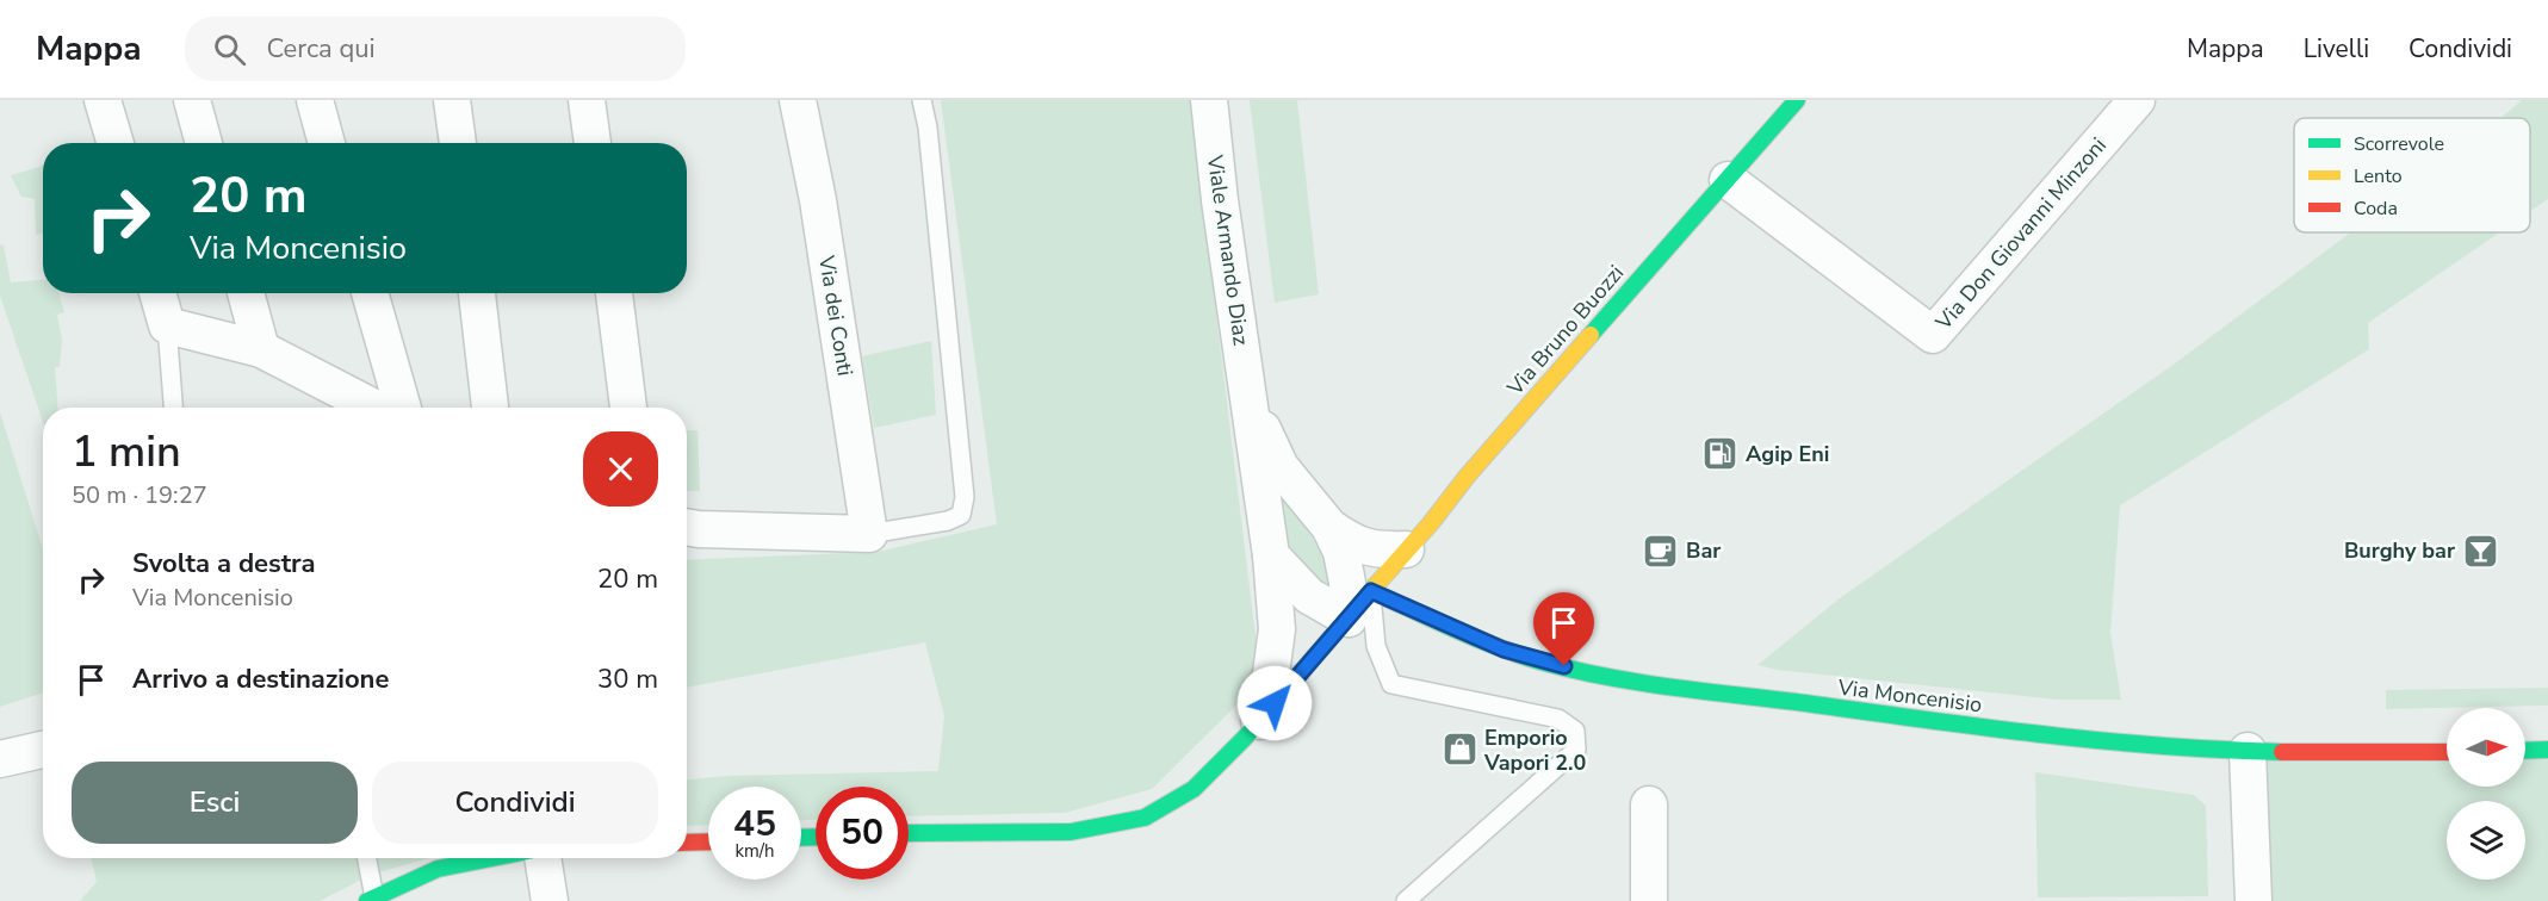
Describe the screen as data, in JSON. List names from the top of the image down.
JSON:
{
  "streets": {
    "main road": ["Via Bruno Buozzi", "Via Moncenisio"],
    "street": ["Via Don Giovanni Minzoni", "Viale Armando Diaz", "Via dei Conti"]
  },
  "crossings": [
    ["Via Don Giovanni Minzoni", "Via Bruno Buozzi"],
    ["Via Bruno Buozzi", "Via Moncenisio"]
  ],
  "places": {
    "fuel station": ["Agip Eni"],
    "cafe": ["Bar"],
    "bar": ["Burghy bar"],
    "shop": ["Emporio Vapori 2.0"]
  },
  "legend": ["Scorrevole", "Lento", "Coda"],
  "north": "right",
  "page": {
    "header": "Mappa",
    "search": "Cerca qui",
    "nav": ["Mappa", "Livelli", "Condividi"],
    "turn": ["20 m", "Via Moncenisio"],
    "heading": ["1 min", "50 m · 19:27"],
    "list": [
      {
        "name": "Svolta a destra",
        "note": "Via Moncenisio",
        "value": "20 m"
      },
      {
        "name": "Arrivo a destinazione",
        "value": "30 m"
      }
    ],
    "buttons": ["Esci", "Condividi"],
    "speed": "45 km/h",
    "limit": "50"
  }
}
